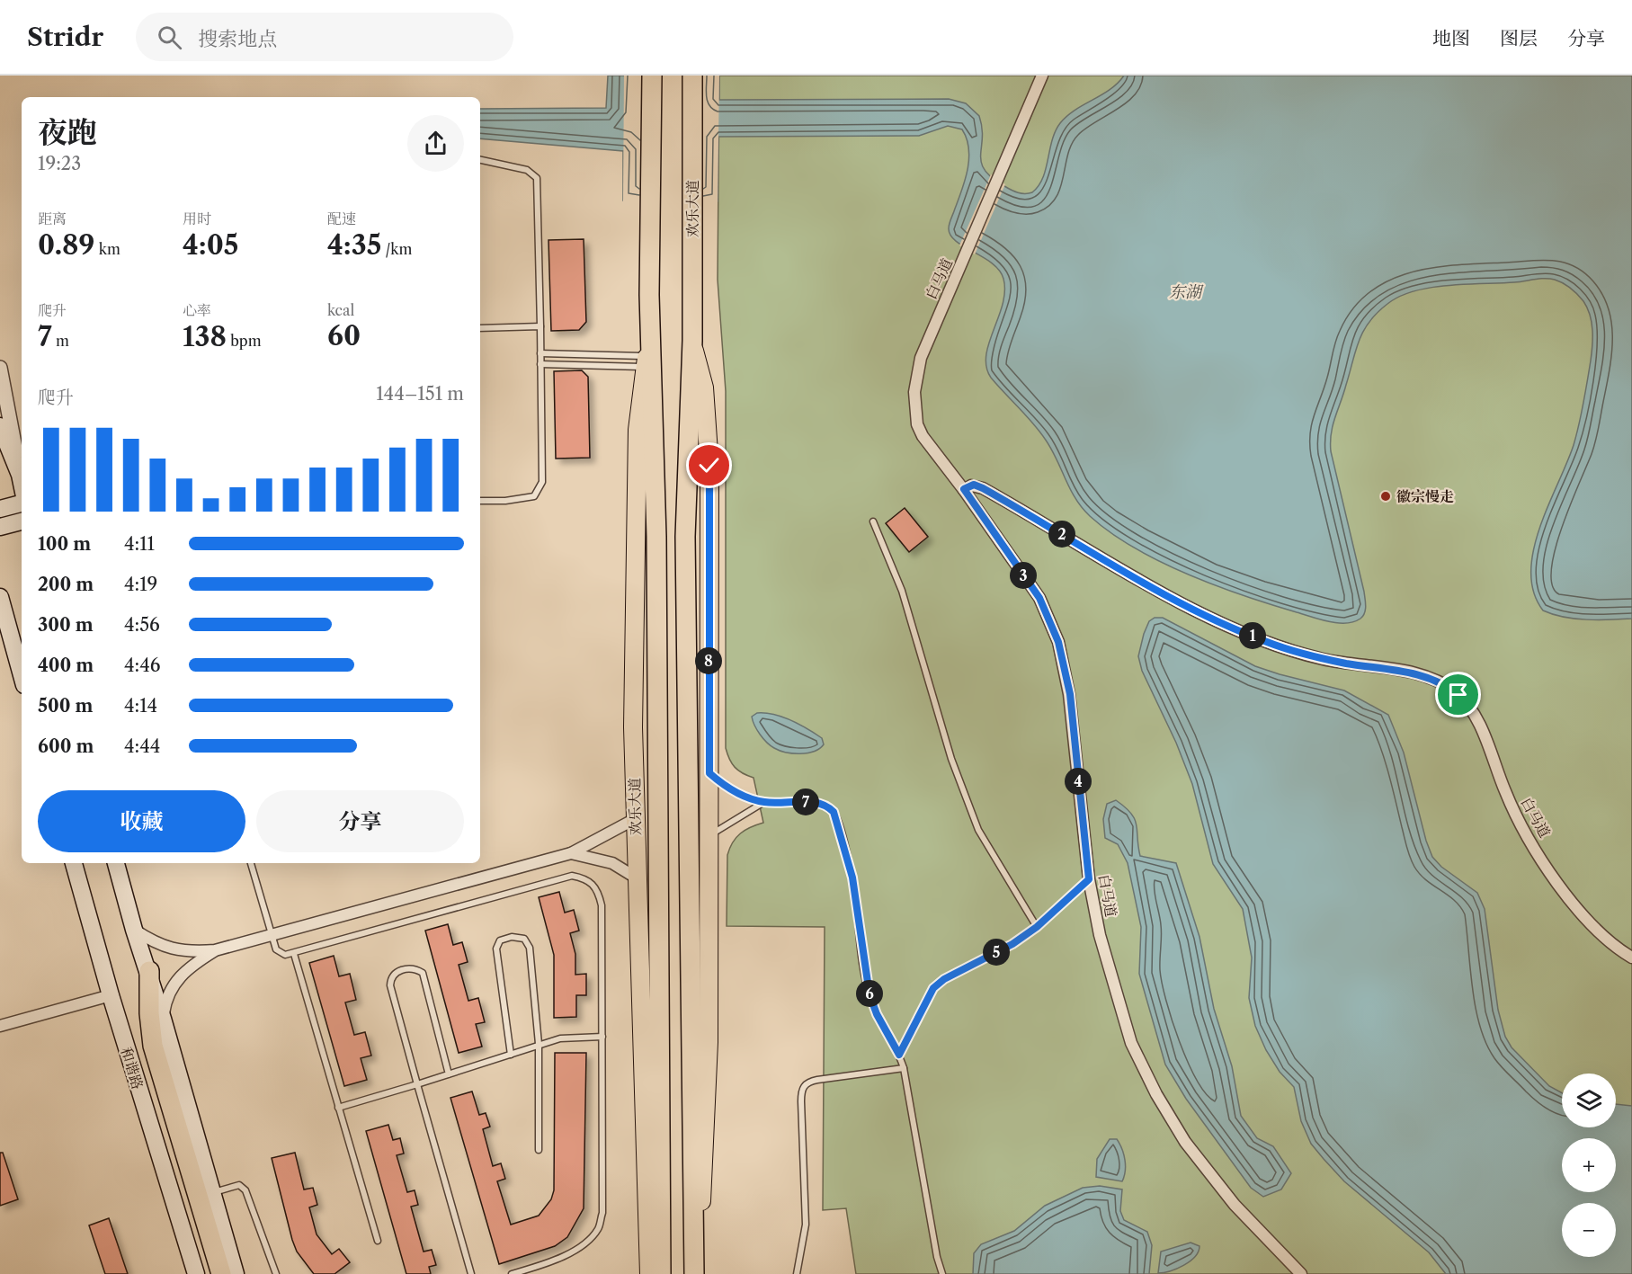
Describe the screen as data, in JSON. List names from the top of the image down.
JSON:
{
  "streets": {
    "highway": ["欢乐大道"],
    "main road": ["和谐路"],
    "street": ["白马道"]
  },
  "water": ["东湖"],
  "places": ["徽宗慢走"],
  "page": {
    "header": "Stridr",
    "search": "搜索地点",
    "nav": ["地图", "图层", "分享"],
    "heading": ["夜跑", "19:23"],
    "stats": [
      ["距离", "0.89 km"],
      ["用时", "4:05"],
      ["配速", "4:35 /km"],
      ["爬升", "7 m"],
      ["心率", "138 bpm"],
      ["kcal", "60"]
    ],
    "chart": ["爬升", "144–151 m"],
    "pins": [
      "2",
      "3",
      "1",
      "8",
      "4",
      "7",
      "5",
      "6"
    ],
    "list": [
      {
        "name": "100 m",
        "note": "4:11"
      },
      {
        "name": "200 m",
        "note": "4:19"
      },
      {
        "name": "300 m",
        "note": "4:56"
      },
      {
        "name": "400 m",
        "note": "4:46"
      },
      {
        "name": "500 m",
        "note": "4:14"
      },
      {
        "name": "600 m",
        "note": "4:44"
      }
    ],
    "buttons": ["收藏", "分享"],
    "map_buttons": ["+", "−"]
  }
}
